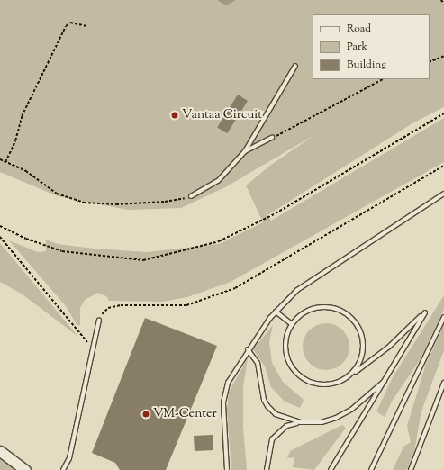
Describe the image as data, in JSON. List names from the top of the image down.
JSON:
{
  "places": ["Vantaa Circuit", "VM-Center"],
  "legend": ["Road", "Park", "Building"]
}
